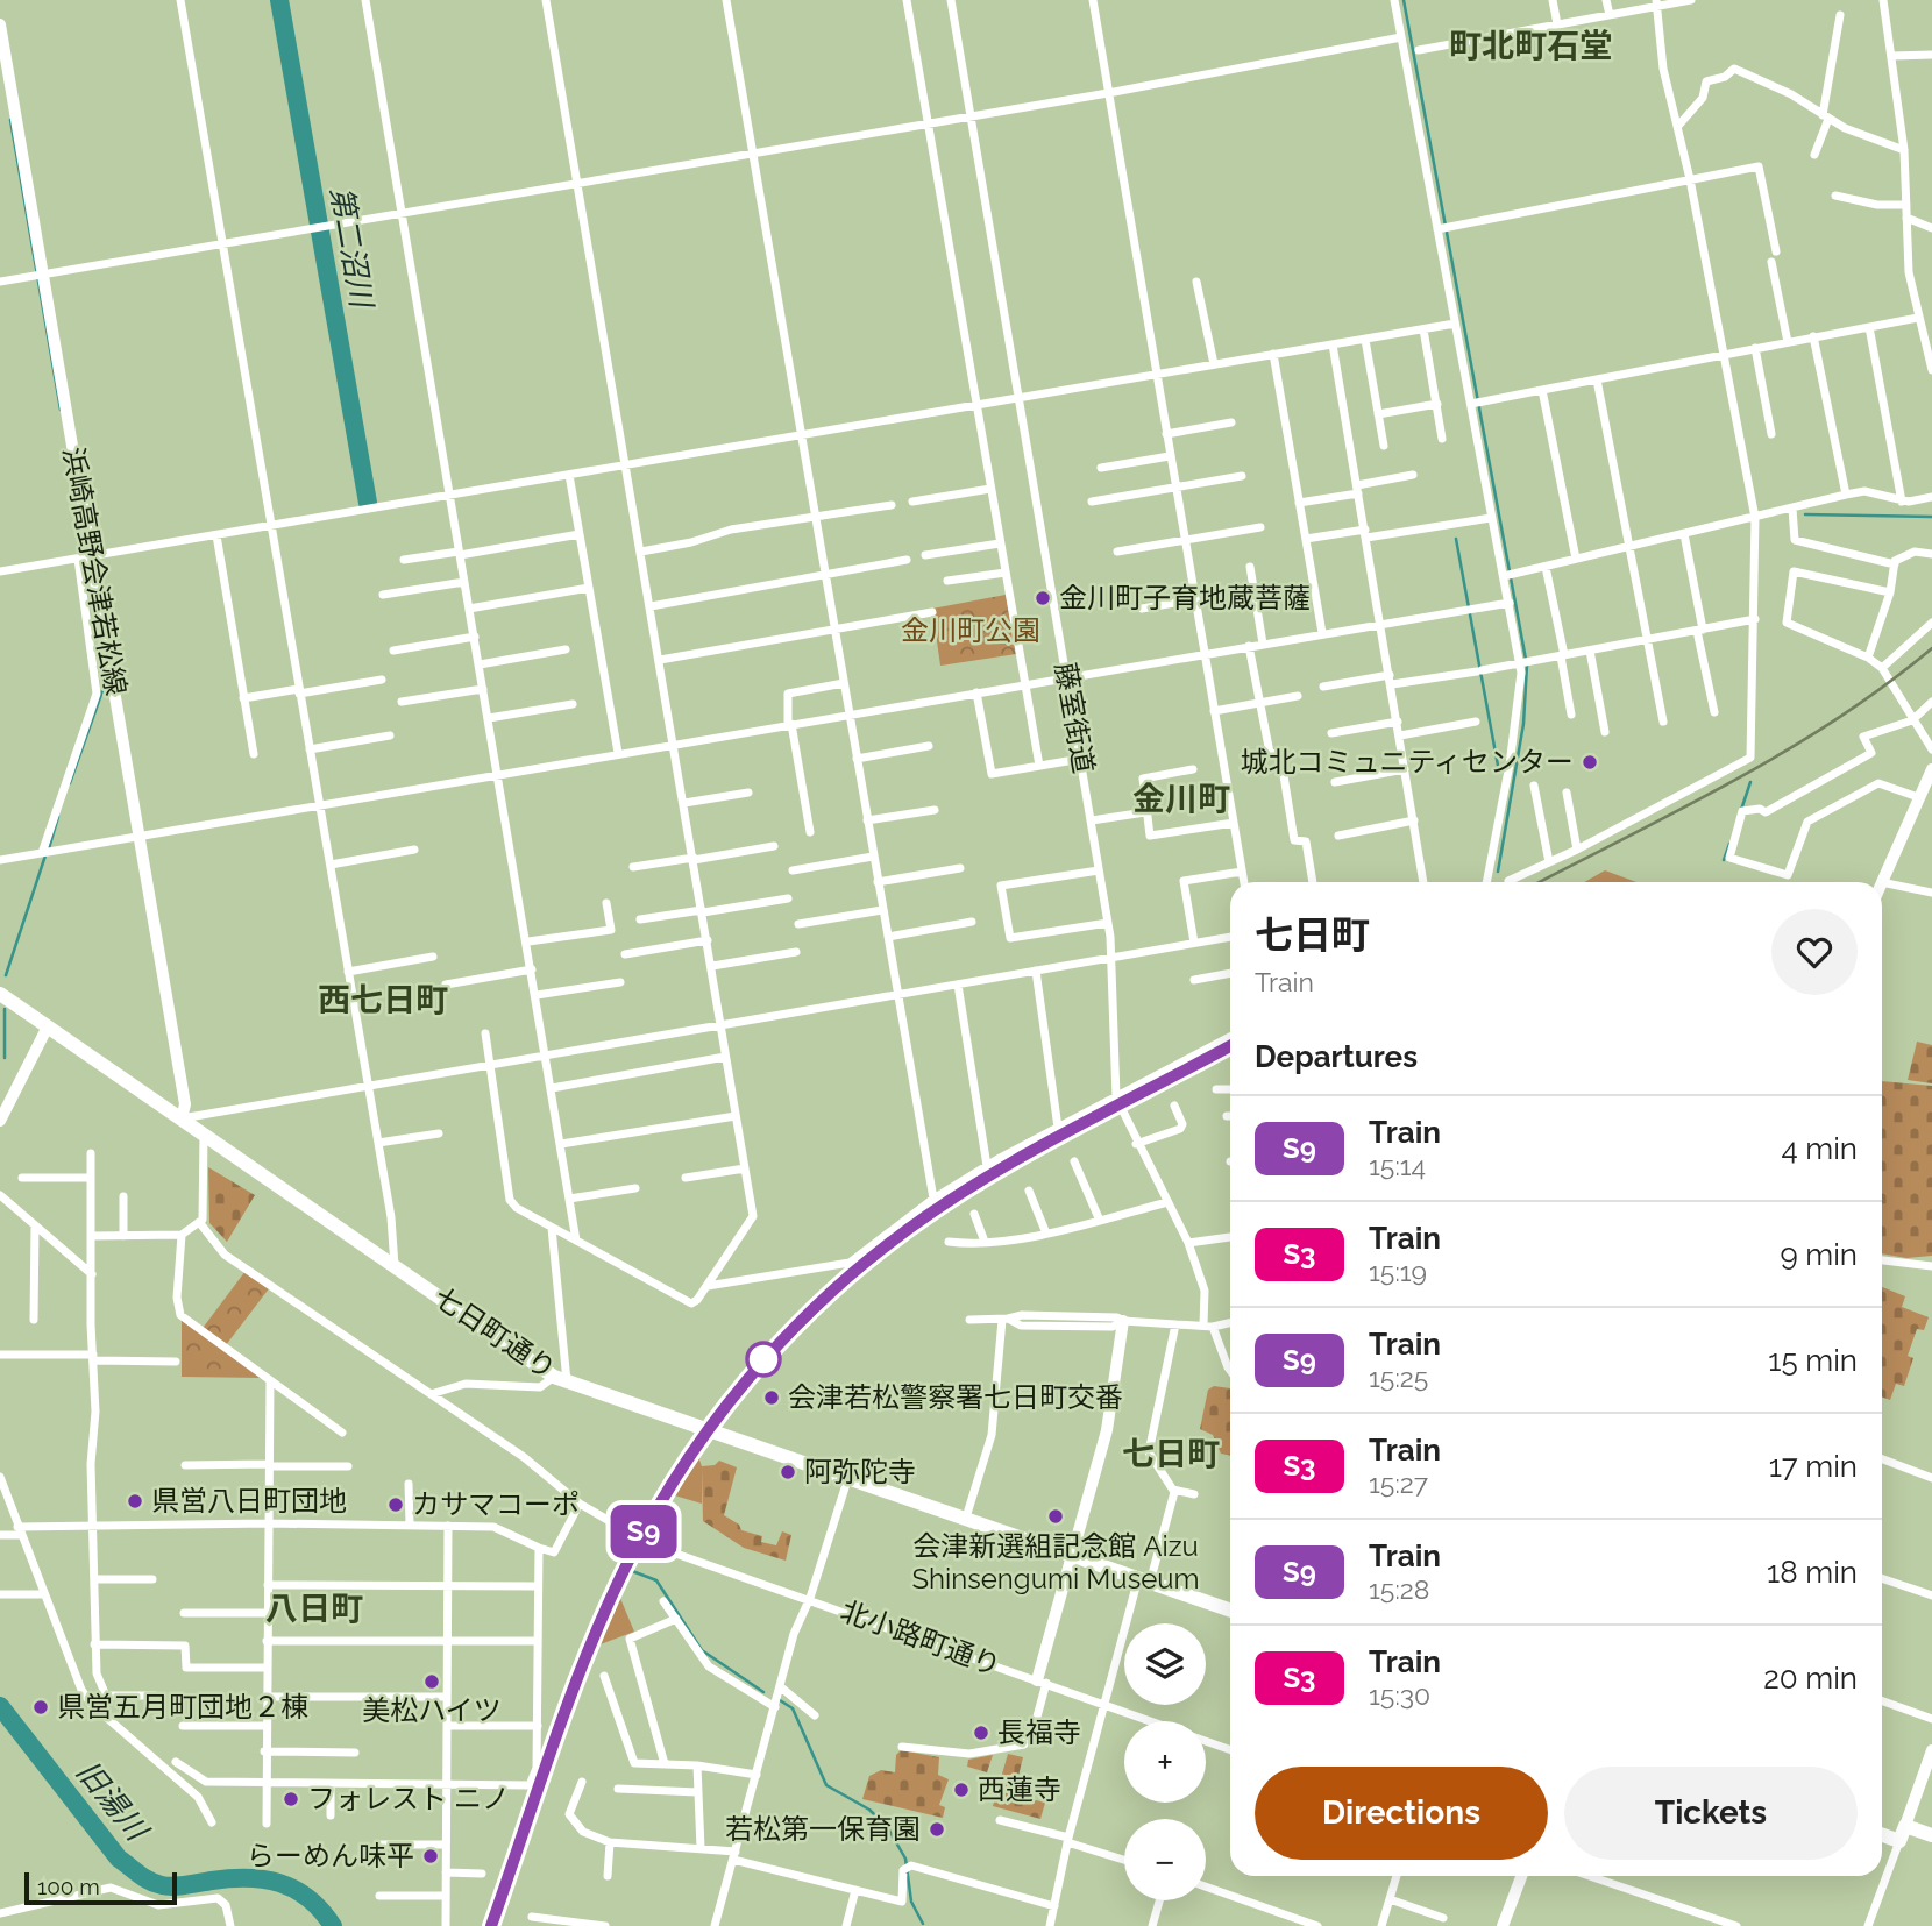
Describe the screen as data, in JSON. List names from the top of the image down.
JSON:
{
  "streets": {
    "highway": ["七日町通り"],
    "main road": ["浜崎高野会津若松線"],
    "street": ["藤室街道", "北小路町通り"]
  },
  "crossings": [
    ["浜崎高野会津若松線", "七日町通り"]
  ],
  "districts": [
    "町北町石堂",
    "金川町",
    "西七日町",
    "七日町",
    "八日町"
  ],
  "water": ["第二沼川", "旧湯川"],
  "parks": ["金川町公園"],
  "places": [
    "金川町子育地蔵菩薩",
    "城北コミュニティセンター",
    "会津若松警察署七日町交番",
    "阿弥陀寺",
    "県営八日町団地",
    "カサマコーポ",
    "会津新選組記念館 Aizu Shinsengumi Museum",
    "美松ハイツ",
    "県営五月町団地２棟",
    "長福寺",
    "西蓮寺",
    "フォレスト ニノ",
    "若松第一保育園",
    "らーめん味平"
  ],
  "scale_bar": "100 m",
  "page": {
    "on_map": "S9",
    "heading": [
      ["七日町", "Train"],
      "Departures"
    ],
    "list": [
      {
        "mark": "S9",
        "name": "Train",
        "note": "15:14",
        "value": "4 min"
      },
      {
        "mark": "S3",
        "name": "Train",
        "note": "15:19",
        "value": "9 min"
      },
      {
        "mark": "S9",
        "name": "Train",
        "note": "15:25",
        "value": "15 min"
      },
      {
        "mark": "S3",
        "name": "Train",
        "note": "15:27",
        "value": "17 min"
      },
      {
        "mark": "S9",
        "name": "Train",
        "note": "15:28",
        "value": "18 min"
      },
      {
        "mark": "S3",
        "name": "Train",
        "note": "15:30",
        "value": "20 min"
      }
    ],
    "map_buttons": ["+", "−"],
    "buttons": ["Directions", "Tickets"],
    "scale": "100 m"
  }
}
